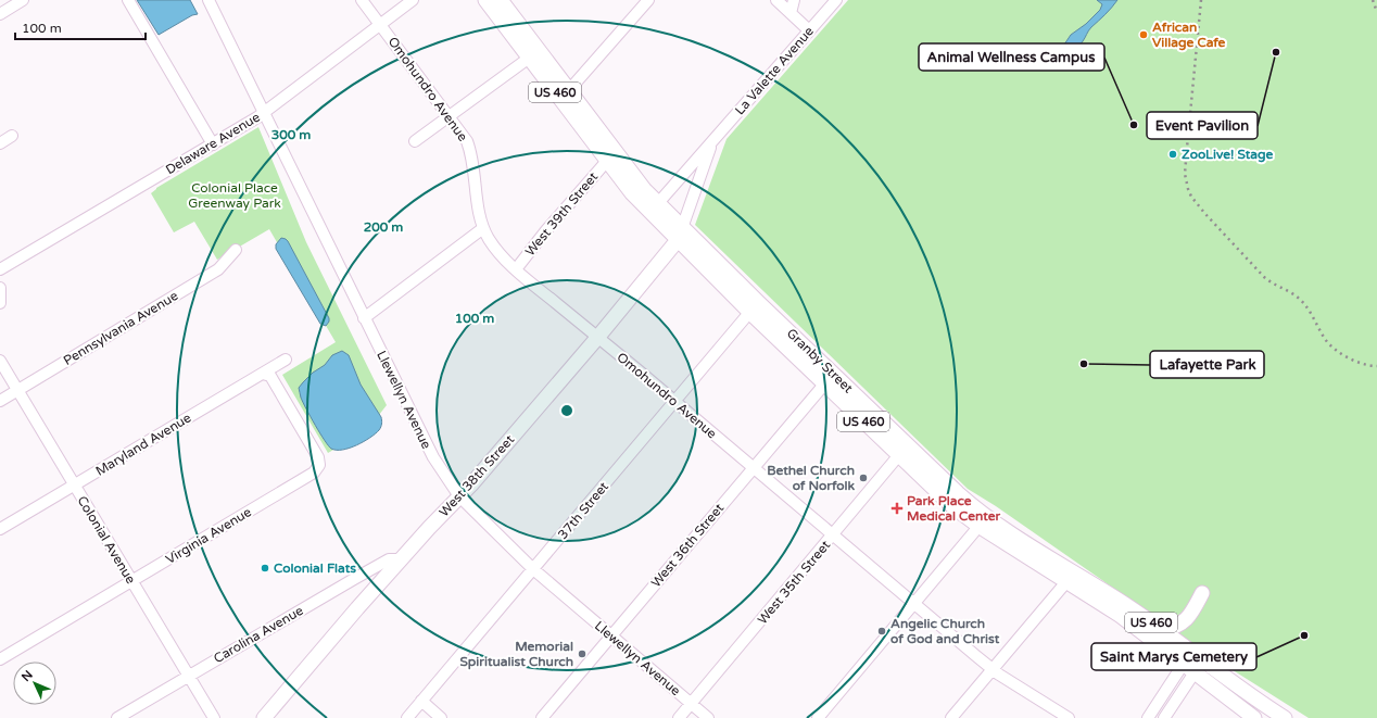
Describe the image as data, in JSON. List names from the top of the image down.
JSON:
{
  "streets": {
    "main road": ["US 460", "Granby Street", "West 38th Street"],
    "street": [
      "La Valette Avenue",
      "Omohundro Avenue",
      "Delaware Avenue",
      "West 39th Street",
      "Pennsylvania Avenue",
      "Llewellyn Avenue",
      "Maryland Avenue",
      "37th Street",
      "Virginia Avenue",
      "Colonial Avenue",
      "West 36th Street",
      "West 35th Street",
      "Carolina Avenue"
    ]
  },
  "crossings": [
    ["La Valette Avenue", "Granby Street"],
    ["La Valette Avenue", "West 38th Street"],
    ["Omohundro Avenue", "Delaware Avenue"],
    ["Omohundro Avenue", "West 39th Street"],
    ["Omohundro Avenue", "West 38th Street"],
    ["Omohundro Avenue", "37th Street"],
    ["Omohundro Avenue", "West 36th Street"],
    ["Omohundro Avenue", "West 35th Street"],
    ["Delaware Avenue", "Llewellyn Avenue"],
    ["West 39th Street", "Granby Street"],
    ["Pennsylvania Avenue", "Colonial Avenue"],
    ["Granby Street", "West 38th Street"],
    ["Granby Street", "37th Street"],
    ["Granby Street", "West 36th Street"],
    ["Granby Street", "West 35th Street"],
    ["Llewellyn Avenue", "West 38th Street"],
    ["Llewellyn Avenue", "37th Street"],
    ["Llewellyn Avenue", "West 36th Street"],
    ["Llewellyn Avenue", "West 35th Street"],
    ["Maryland Avenue", "Virginia Avenue"],
    ["Maryland Avenue", "Colonial Avenue"],
    ["West 38th Street", "Carolina Avenue"],
    ["Virginia Avenue", "Colonial Avenue"],
    ["Colonial Avenue", "Carolina Avenue"]
  ],
  "parks": ["Colonial Place Greenway Park"],
  "places": {
    "other": [
      "African Village Cafe",
      "Event Pavilion",
      "Animal Wellness Campus",
      "ZooLive! Stage",
      "Lafayette Park",
      "Bethel Church of Norfolk",
      "Colonial Flats",
      "Angelic Church of God and Christ",
      "Saint Marys Cemetery",
      "Memorial Spiritualist Church"
    ],
    "health": ["Park Place Medical Center"]
  },
  "scale_bar": "100 m",
  "north": "top left",
  "rings": ["300 m", "200 m", "100 m"]
}
